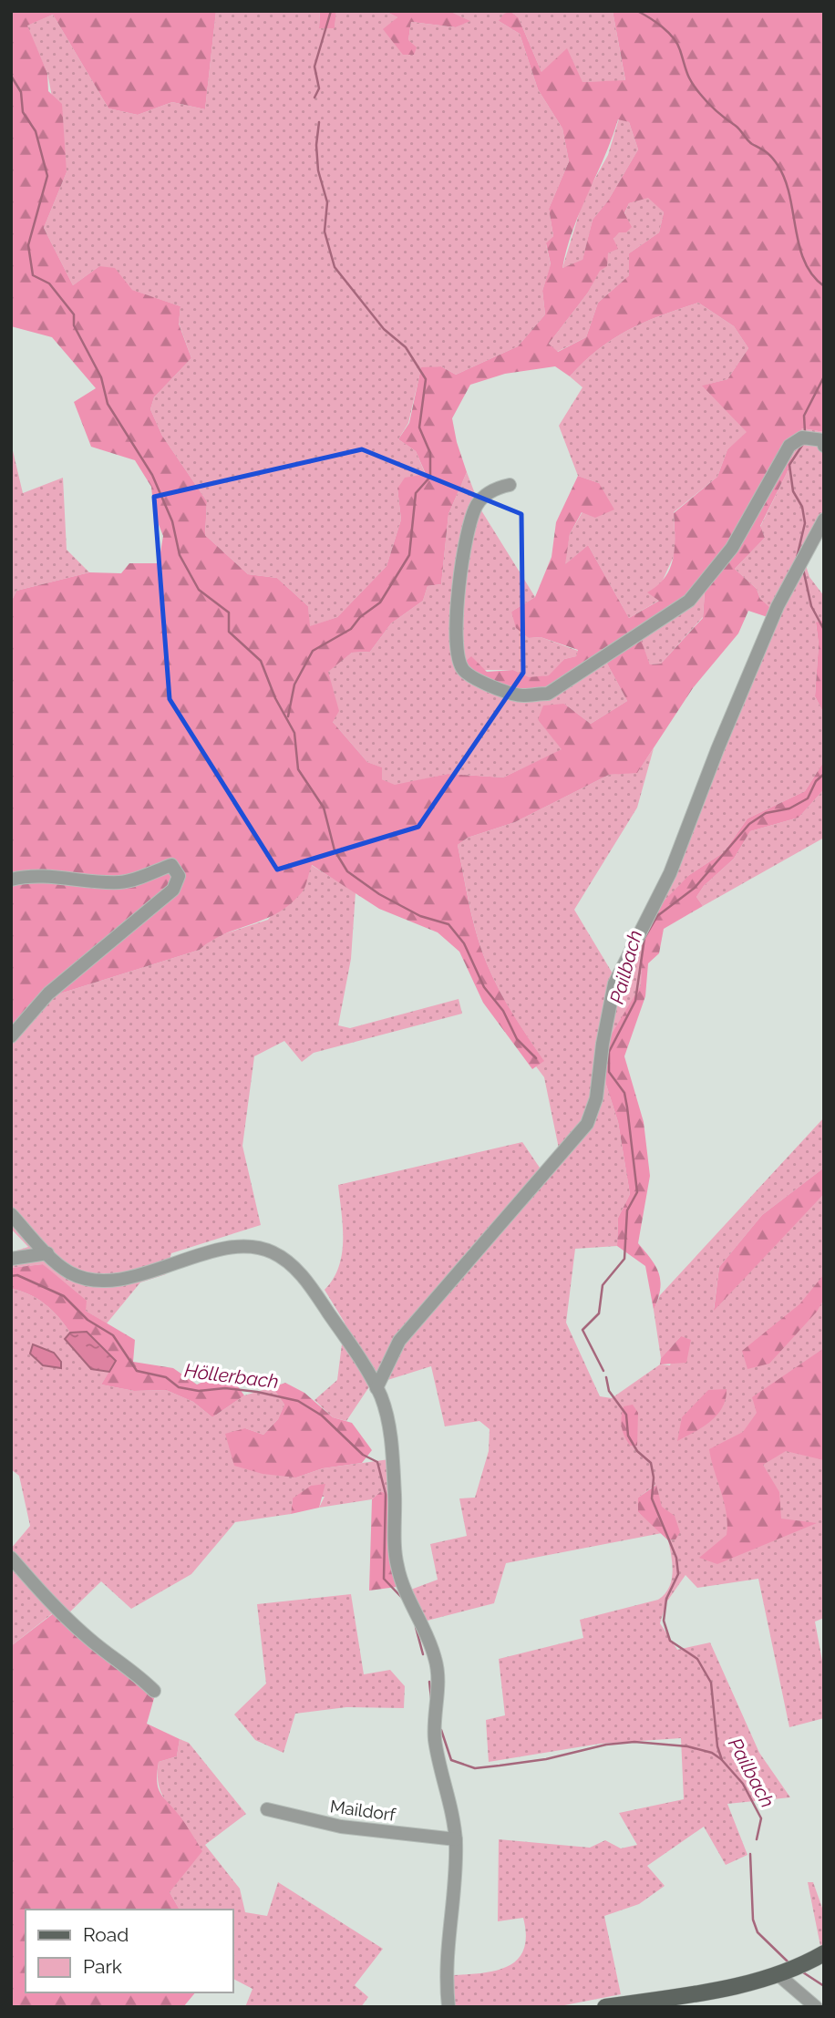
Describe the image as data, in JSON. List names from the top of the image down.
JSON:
{
  "streets": {
    "street": ["Maildorf"]
  },
  "water": ["Pailbach", "Höllerbach"],
  "legend": ["Road", "Park"]
}
